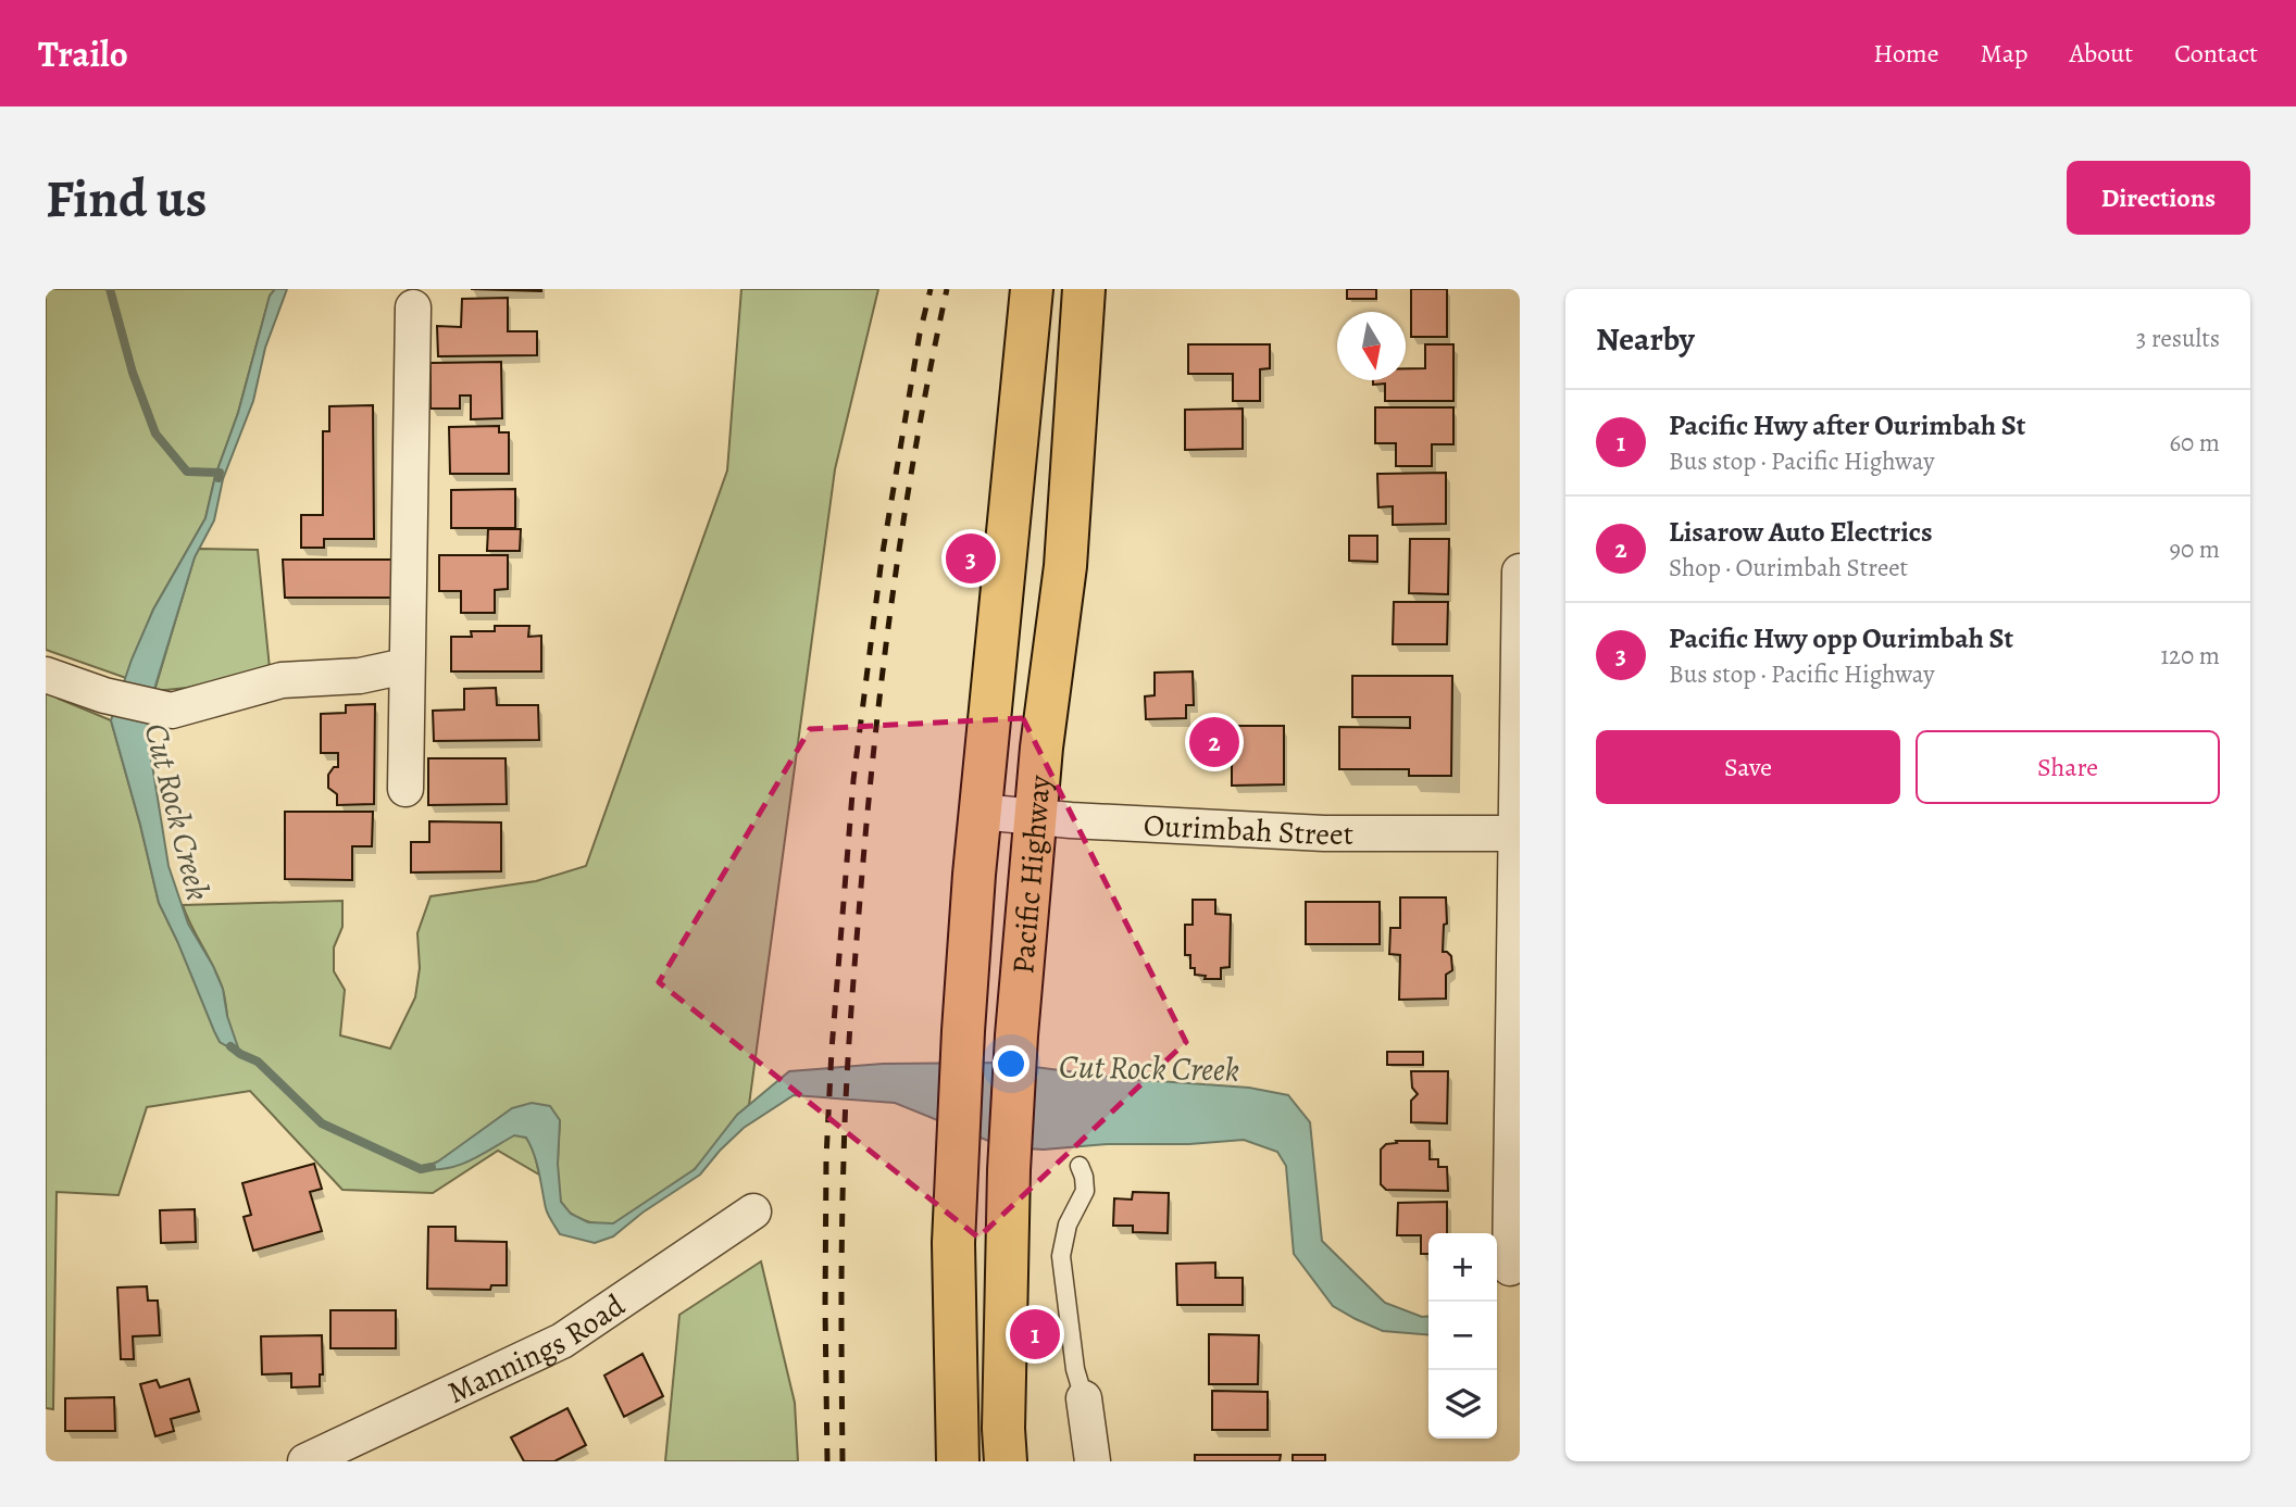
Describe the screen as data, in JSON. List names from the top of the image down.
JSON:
{
  "streets": {
    "main road": ["Pacific Highway"],
    "street": ["Ourimbah Street", "Mannings Road"]
  },
  "crossings": [
    ["Ourimbah Street", "Pacific Highway"]
  ],
  "water": ["Cut Rock Creek"],
  "north": "bottom",
  "page": {
    "header": "Trailo",
    "nav": [
      "Home",
      "Map",
      "About",
      "Contact"
    ],
    "buttons": [
      "Directions",
      ["Save", "Share"]
    ],
    "title": "Find us",
    "heading": ["Nearby", "3 results"],
    "list": [
      {
        "mark": "1",
        "name": "Pacific Hwy after Ourimbah St",
        "note": "Bus stop · Pacific Highway",
        "value": "60 m"
      },
      {
        "mark": "2",
        "name": "Lisarow Auto Electrics",
        "note": "Shop · Ourimbah Street",
        "value": "90 m"
      },
      {
        "mark": "3",
        "name": "Pacific Hwy opp Ourimbah St",
        "note": "Bus stop · Pacific Highway",
        "value": "120 m"
      }
    ],
    "pins": ["3", "2", "1"],
    "map_buttons": ["+", "−"]
  }
}
